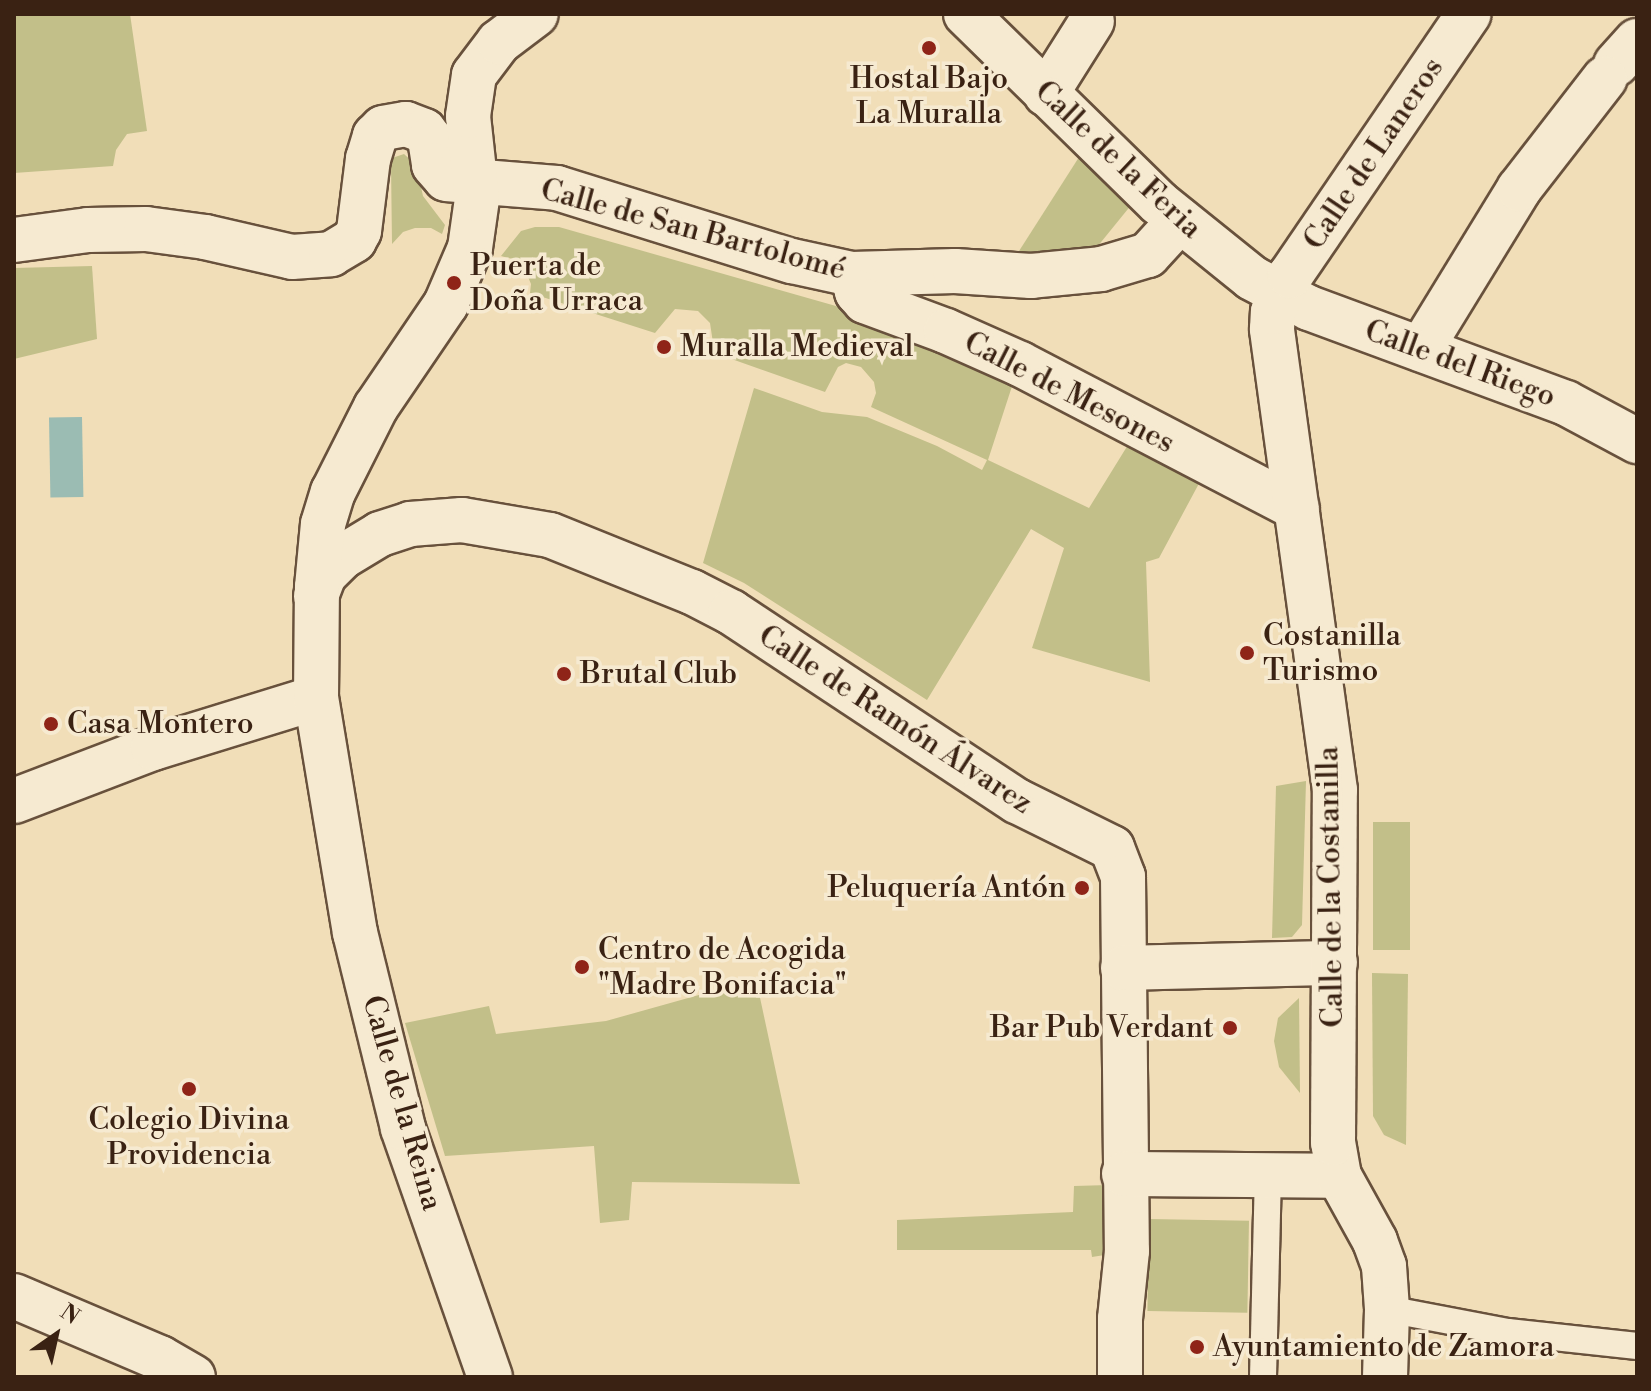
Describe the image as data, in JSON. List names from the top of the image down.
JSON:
{
  "streets": {
    "street": [
      "Calle de Laneros",
      "Calle de la Feria",
      "Calle de San Bartolomé",
      "Calle del Riego",
      "Calle de Mesones",
      "Calle de Ramón Álvarez",
      "Calle de la Costanilla",
      "Calle de la Reina"
    ]
  },
  "crossings": [
    ["Calle de Laneros", "Calle de la Feria"],
    ["Calle de Laneros", "Calle del Riego"],
    ["Calle de Laneros", "Calle de la Costanilla"],
    ["Calle de la Feria", "Calle de San Bartolomé"],
    ["Calle de la Feria", "Calle del Riego"],
    ["Calle de la Feria", "Calle de la Costanilla"],
    ["Calle de San Bartolomé", "Calle de Mesones"],
    ["Calle de San Bartolomé", "Calle de la Reina"],
    ["Calle del Riego", "Calle de la Costanilla"],
    ["Calle de Mesones", "Calle de la Costanilla"],
    ["Calle de Ramón Álvarez", "Calle de la Reina"]
  ],
  "places": [
    "Hostal Bajo La Muralla",
    "Puerta de Doña Urraca",
    "Muralla Medieval",
    "Costanilla Turismo",
    "Brutal Club",
    "Casa Montero",
    "Peluquería Antón",
    "Centro de Acogida \"Madre Bonifacia\"",
    "Bar Pub Verdant",
    "Colegio Divina Providencia",
    "Ayuntamiento de Zamora"
  ],
  "north": "top right"
}
